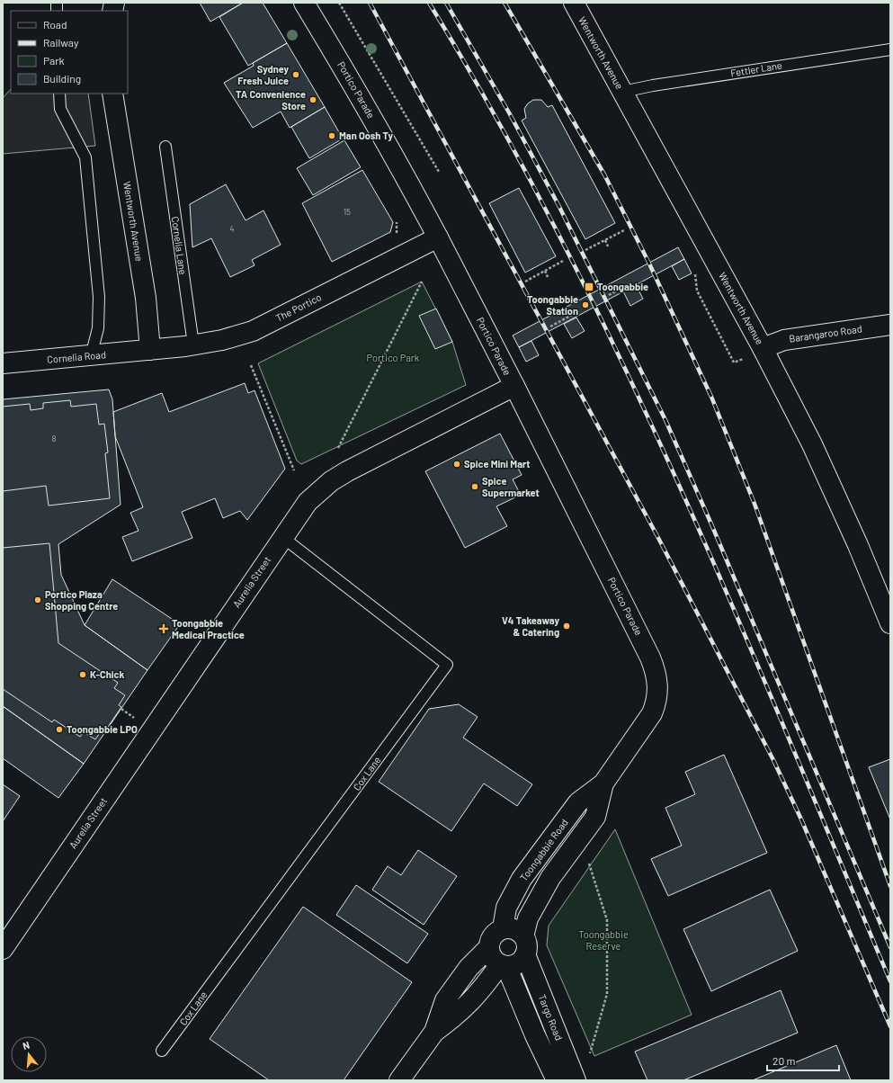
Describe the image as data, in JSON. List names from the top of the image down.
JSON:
{
  "streets": {
    "main road": [
      "Wentworth Avenue",
      "Portico Parade",
      "The Portico",
      "Barangaroo Road",
      "Cornelia Road",
      "Aurelia Street",
      "Toongabbie Road",
      "Targo Road"
    ],
    "lane": ["Fettler Lane", "Cornelia Lane", "Cox Lane"]
  },
  "crossings": [
    ["Wentworth Avenue", "Fettler Lane"],
    ["Wentworth Avenue", "The Portico"],
    ["Wentworth Avenue", "Barangaroo Road"],
    ["Wentworth Avenue", "Cornelia Road"],
    ["Portico Parade", "The Portico"],
    ["Portico Parade", "Aurelia Street"],
    ["Portico Parade", "Toongabbie Road"],
    ["Cornelia Lane", "The Portico"],
    ["The Portico", "Cornelia Road"],
    ["Aurelia Street", "Cox Lane"],
    ["Toongabbie Road", "Targo Road"]
  ],
  "parks": ["Portico Park", "Toongabbie Reserve"],
  "places": {
    "other": [
      "Sydney Fresh Juice",
      "TA Convenience Store",
      "Man Oosh Ty",
      "Toongabbie Station",
      "Spice Mini Mart",
      "Spice Supermarket",
      "Portico Plaza Shopping Centre",
      "V4 Takeaway & Catering",
      "K-Chick",
      "Toongabbie LPO"
    ],
    "transit": ["Toongabbie"],
    "health": ["Toongabbie Medical Practice"]
  },
  "house_numbers": ["15", "4", "8"],
  "legend": [
    "Road",
    "Railway",
    "Park",
    "Building"
  ],
  "scale_bar": "20 m",
  "north": "top"
}
